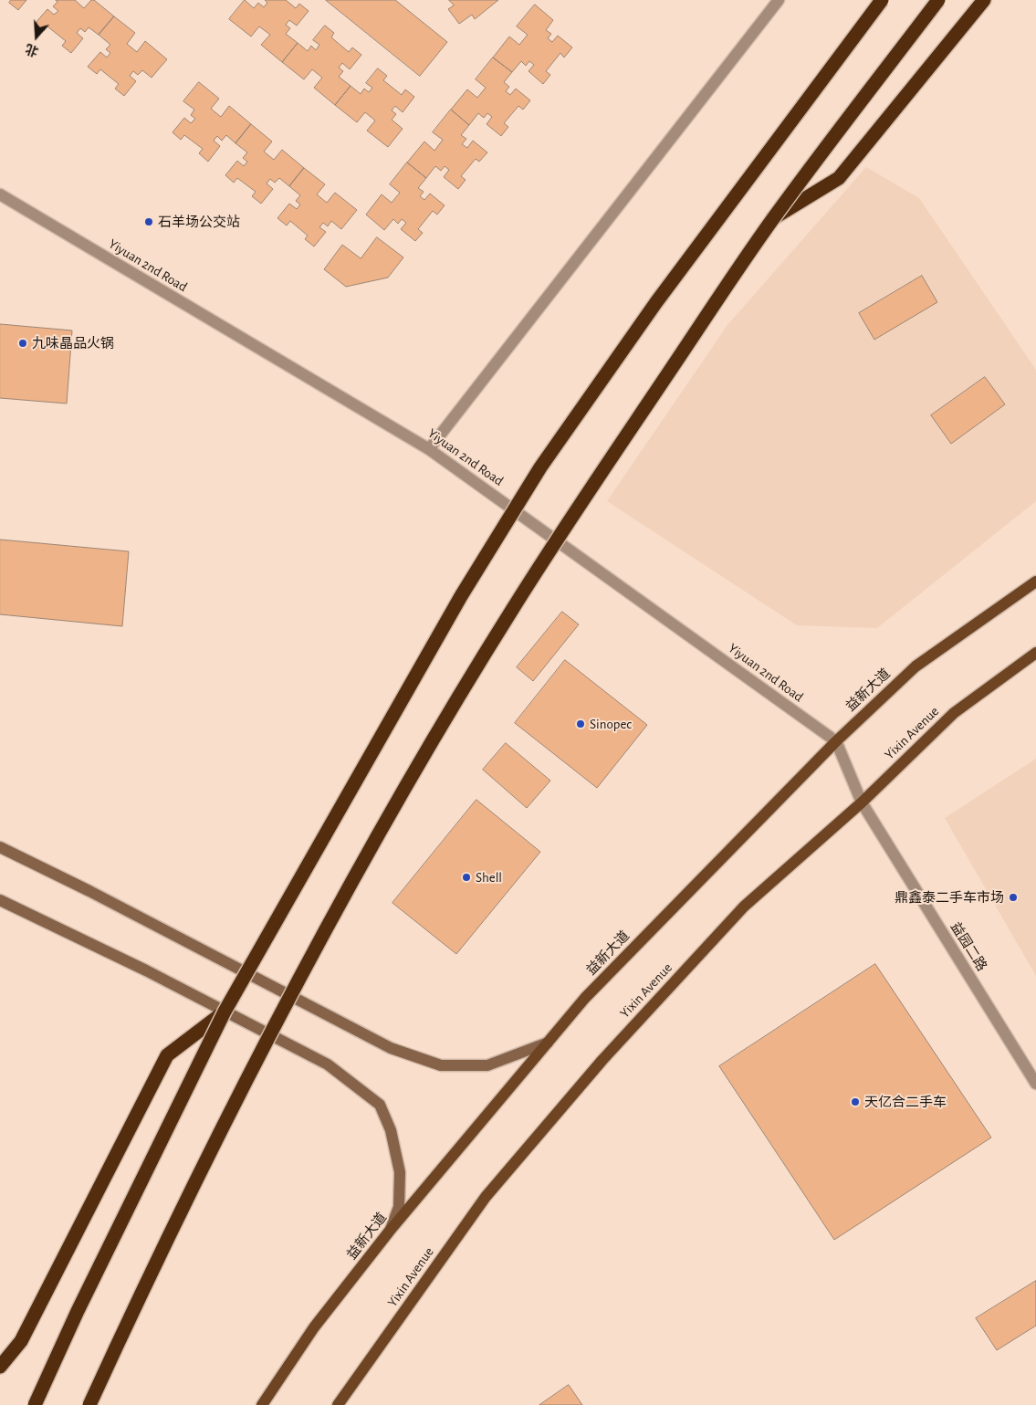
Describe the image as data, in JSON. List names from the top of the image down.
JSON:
{
  "streets": {
    "main road": ["益新大道", "Yixin Avenue"],
    "street": ["Yiyuan 2nd Road", "益园二路"]
  },
  "crossings": [
    ["Yiyuan 2nd Road", "益新大道"],
    ["Yixin Avenue", "益园二路"]
  ],
  "places": [
    "石羊场公交站",
    "九味晶品火锅",
    "Sinopec",
    "Shell",
    "鼎鑫泰二手车市场",
    "天亿合二手车"
  ],
  "north": "bottom"
}
